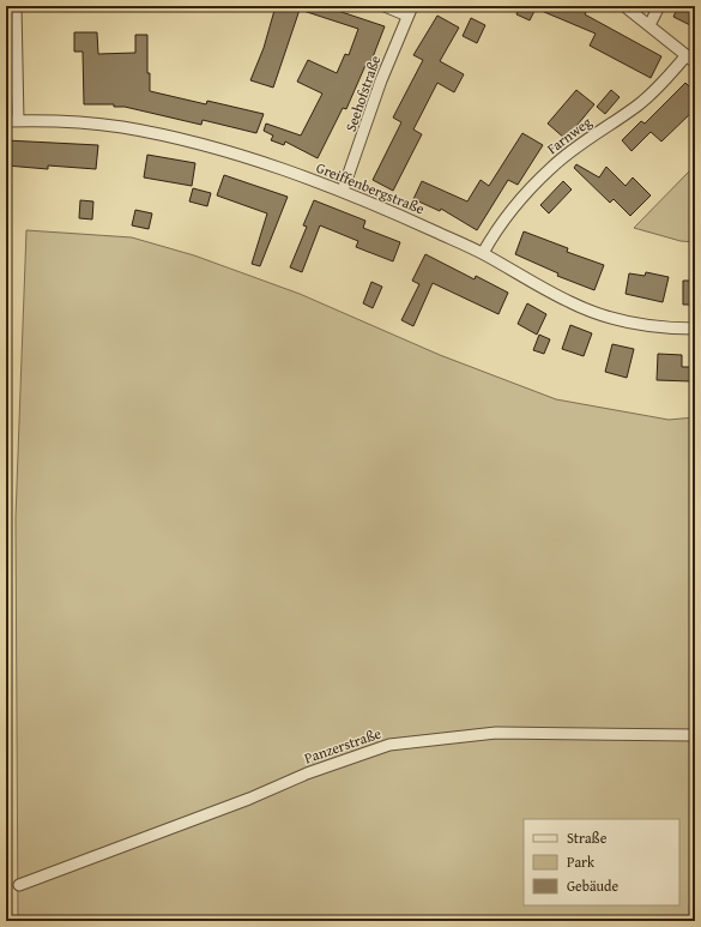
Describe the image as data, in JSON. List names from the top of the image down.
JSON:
{
  "streets": {
    "street": [
      "Seehofstraße",
      "Farnweg",
      "Greiffenbergstraße",
      "Panzerstraße"
    ]
  },
  "crossings": [
    ["Seehofstraße", "Greiffenbergstraße"],
    ["Farnweg", "Greiffenbergstraße"]
  ],
  "legend": ["Straße", "Park", "Gebäude"]
}
